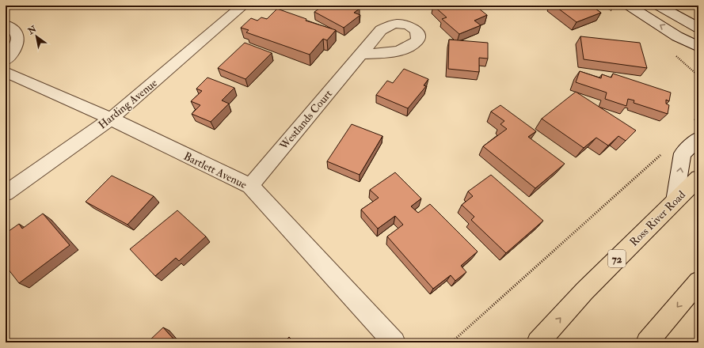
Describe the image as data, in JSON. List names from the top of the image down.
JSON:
{
  "streets": {
    "main road": ["Ross River Road", "72"],
    "street": ["Harding Avenue", "Westlands Court", "Bartlett Avenue"]
  },
  "crossings": [
    ["Harding Avenue", "Bartlett Avenue"],
    ["Westlands Court", "Bartlett Avenue"]
  ],
  "north": "top left"
}
